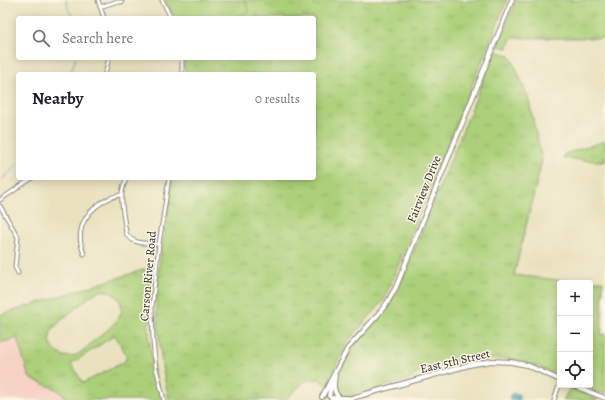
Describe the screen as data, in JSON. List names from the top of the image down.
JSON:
{
  "streets": {
    "main road": ["Fairview Drive", "East 5th Street"],
    "street": ["Carson River Road"]
  },
  "crossings": [
    ["Fairview Drive", "East 5th Street"]
  ],
  "page": {
    "search": "Search here",
    "heading": ["Nearby", "0 results"],
    "map_buttons": ["+", "−"]
  }
}
